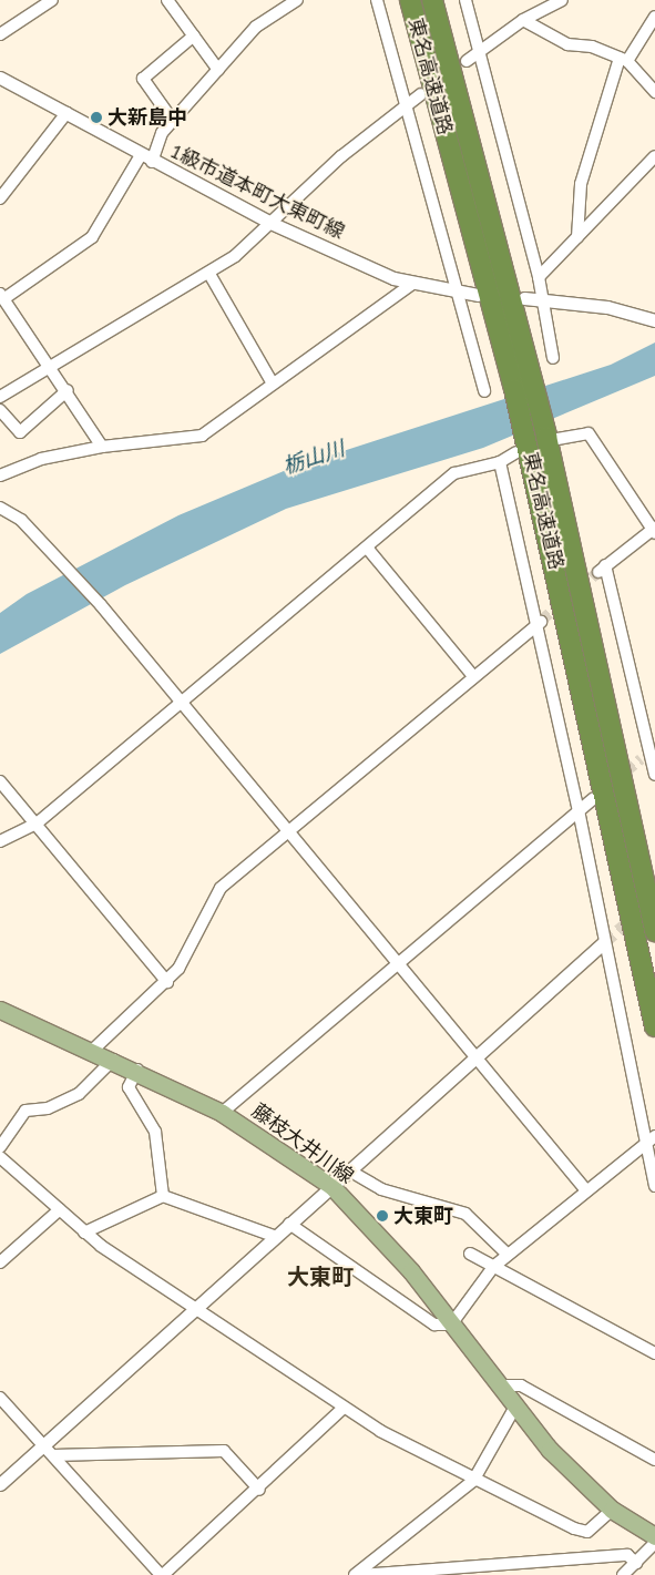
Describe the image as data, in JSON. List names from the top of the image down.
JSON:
{
  "streets": {
    "highway": ["東名高速道路"],
    "main road": ["藤枝大井川線"],
    "street": ["1級市道本町大東町線"]
  },
  "districts": ["大東町"],
  "water": ["栃山川"],
  "places": ["大新島中", "大東町"]
}
